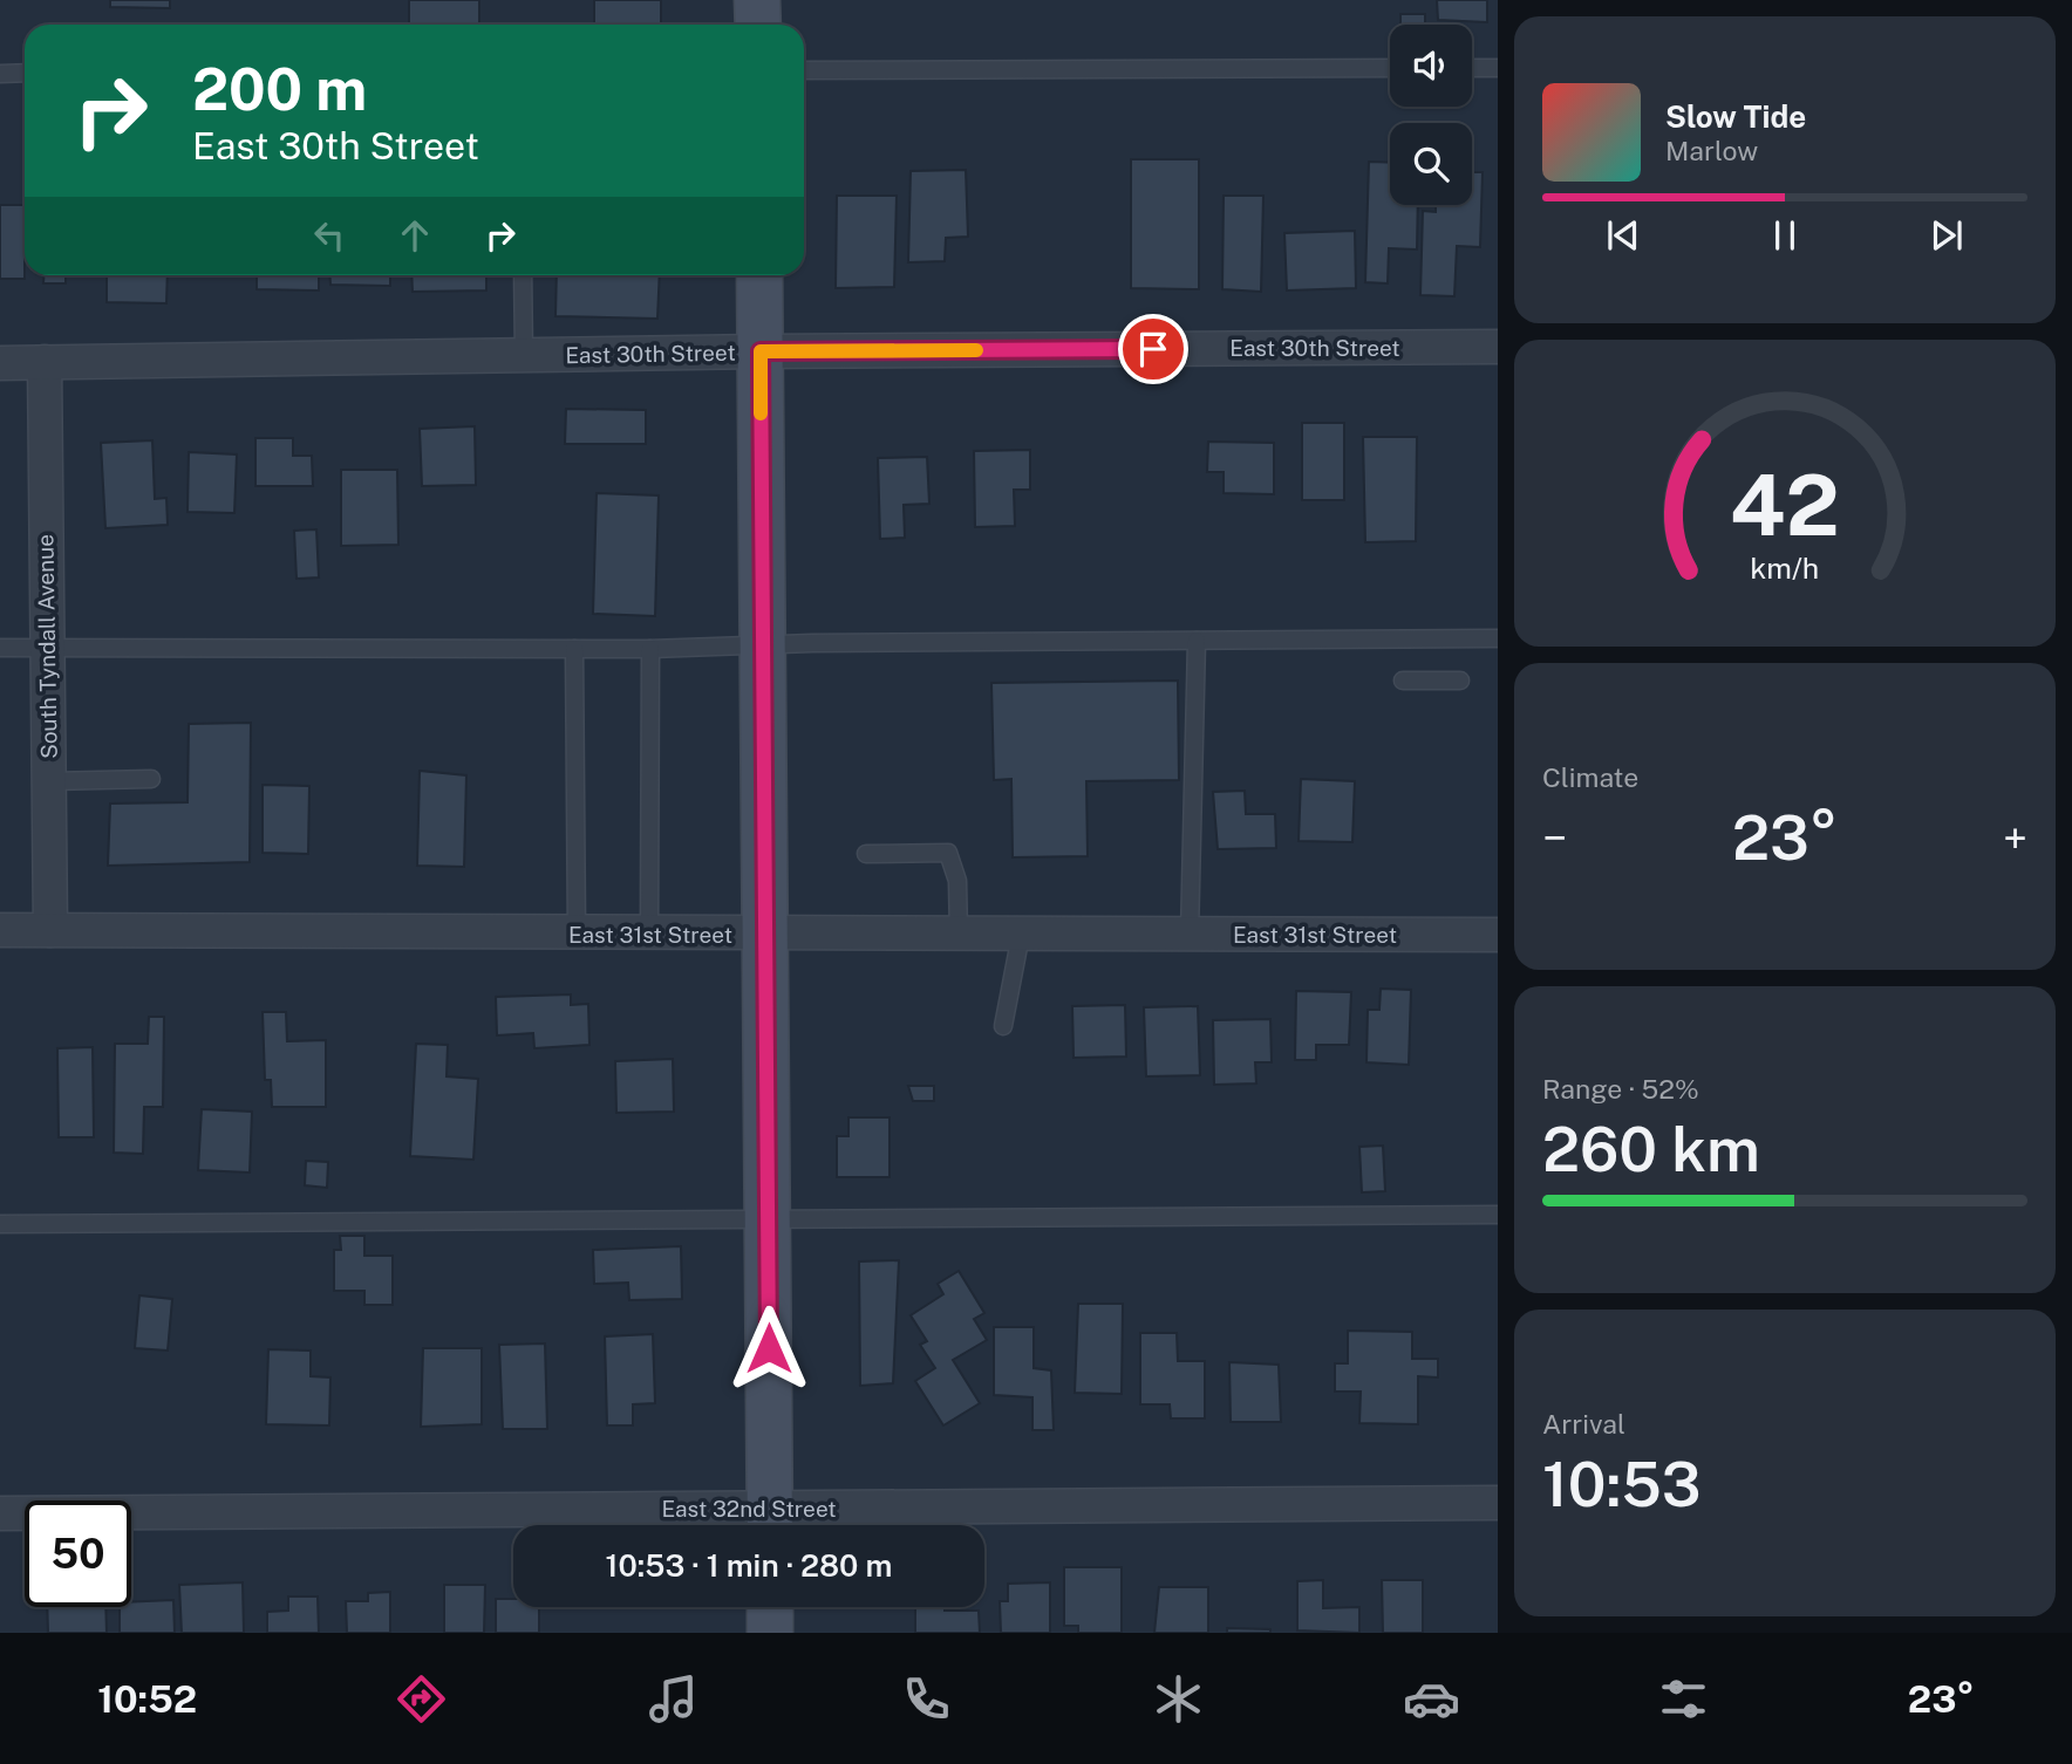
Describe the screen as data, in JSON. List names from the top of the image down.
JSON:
{
  "streets": {
    "street": [
      "East 30th Street",
      "South Tyndall Avenue",
      "East 31st Street",
      "East 32nd Street"
    ]
  },
  "crossings": [
    ["East 30th Street", "South Tyndall Avenue"],
    ["South Tyndall Avenue", "East 31st Street"]
  ],
  "page": {
    "turn": ["200 m", "East 30th Street"],
    "song": ["Slow Tide", "Marlow"],
    "tile": [
      "Climate",
      ["Range · 52%", "260 km"],
      ["Arrival", "10:53"]
    ],
    "heat": ["−", "23°", "+"],
    "limit": "50",
    "trip": "10:53 · 1 min · 280 m",
    "tabs": ["10:52", "23°"],
    "gauge": ["42", "km/h"]
  }
}
